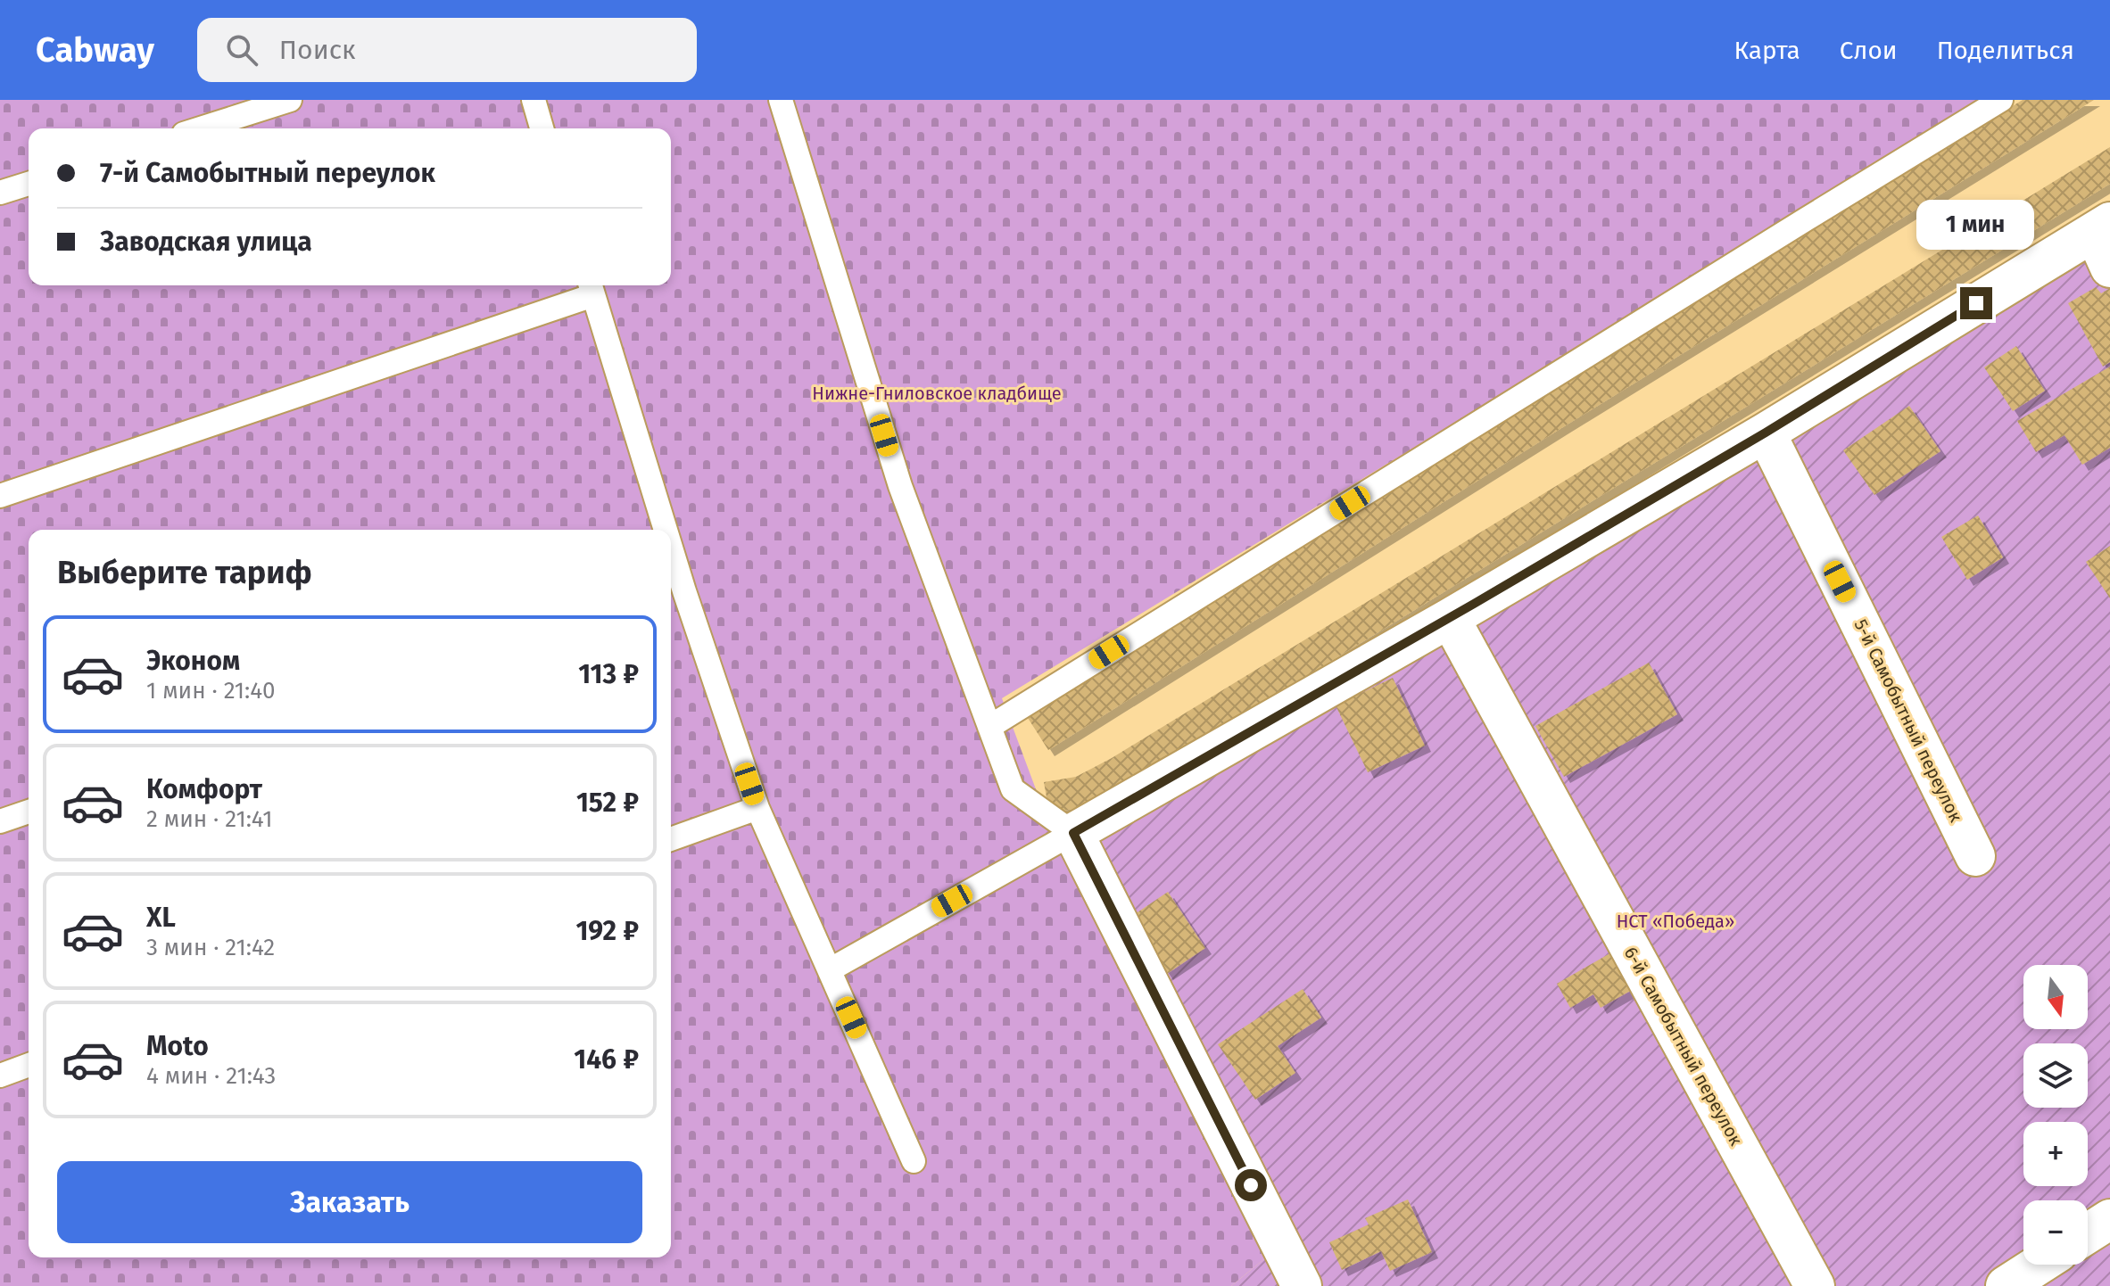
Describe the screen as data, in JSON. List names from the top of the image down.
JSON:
{
  "streets": {
    "street": ["5-й Самобытный переулок", "6-й Самобытный переулок"]
  },
  "parks": ["Нижне-Гниловское кладбище", "НСТ «Победа»"],
  "north": "bottom",
  "page": {
    "header": "Cabway",
    "search": "Поиск",
    "nav": ["Карта", "Слои", "Поделиться"],
    "banner": ["7-й Самобытный переулок", "Заводская улица"],
    "bubble": "1 мин",
    "heading": "Выберите тариф",
    "list": [
      {
        "name": "Эконом",
        "note": "1 мин · 21:40",
        "value": "113 ₽"
      },
      {
        "name": "Комфорт",
        "note": "2 мин · 21:41",
        "value": "152 ₽"
      },
      {
        "name": "XL",
        "note": "3 мин · 21:42",
        "value": "192 ₽"
      },
      {
        "name": "Moto",
        "note": "4 мин · 21:43",
        "value": "146 ₽"
      }
    ],
    "map_buttons": ["+", "−"],
    "buttons": "Заказать"
  }
}
